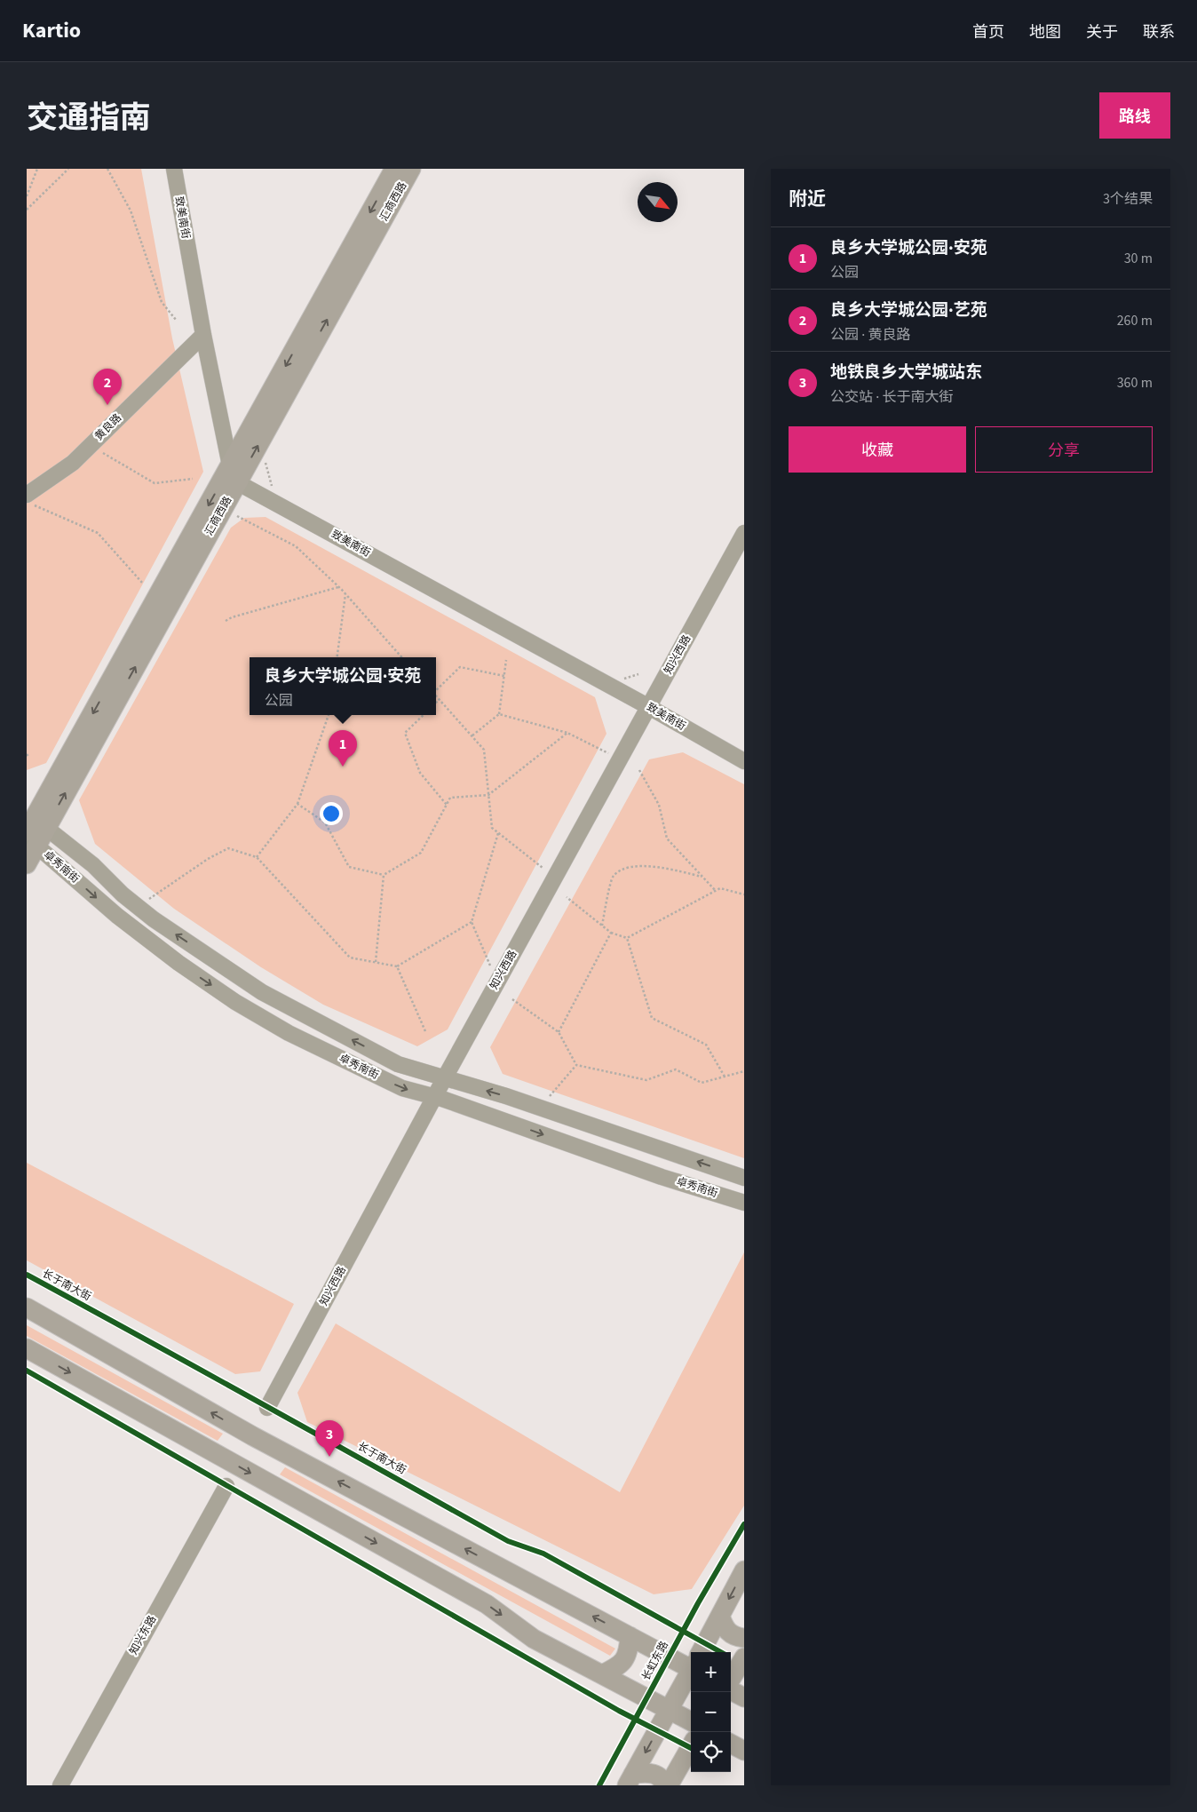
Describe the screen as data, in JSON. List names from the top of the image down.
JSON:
{
  "streets": {
    "main road": ["汇商西路"],
    "street": [
      "致美南街",
      "黄良路",
      "知兴西路",
      "卓秀南街",
      "知兴东路"
    ],
    "cycle path": ["长于南大街", "长虹东路"]
  },
  "crossings": [
    ["汇商西路", "致美南街"],
    ["汇商西路", "卓秀南街"],
    ["致美南街", "黄良路"],
    ["致美南街", "知兴西路"],
    ["知兴西路", "卓秀南街"]
  ],
  "north": "bottom right",
  "page": {
    "header": "Kartio",
    "nav": [
      "首页",
      "地图",
      "关于",
      "联系"
    ],
    "title": "交通指南",
    "buttons": [
      "路线",
      ["收藏", "分享"]
    ],
    "heading": ["附近", "3个结果"],
    "list": [
      {
        "mark": "1",
        "name": "良乡大学城公园·安苑",
        "note": "公园",
        "value": "30 m"
      },
      {
        "mark": "2",
        "name": "良乡大学城公园·艺苑",
        "note": "公园 · 黄良路",
        "value": "260 m"
      },
      {
        "mark": "3",
        "name": "地铁良乡大学城站东",
        "note": "公交站 · 长于南大街",
        "value": "360 m"
      }
    ],
    "pins": ["2", "1", "3"],
    "popup": ["良乡大学城公园·安苑", "公园"],
    "map_buttons": ["+", "−"]
  }
}
